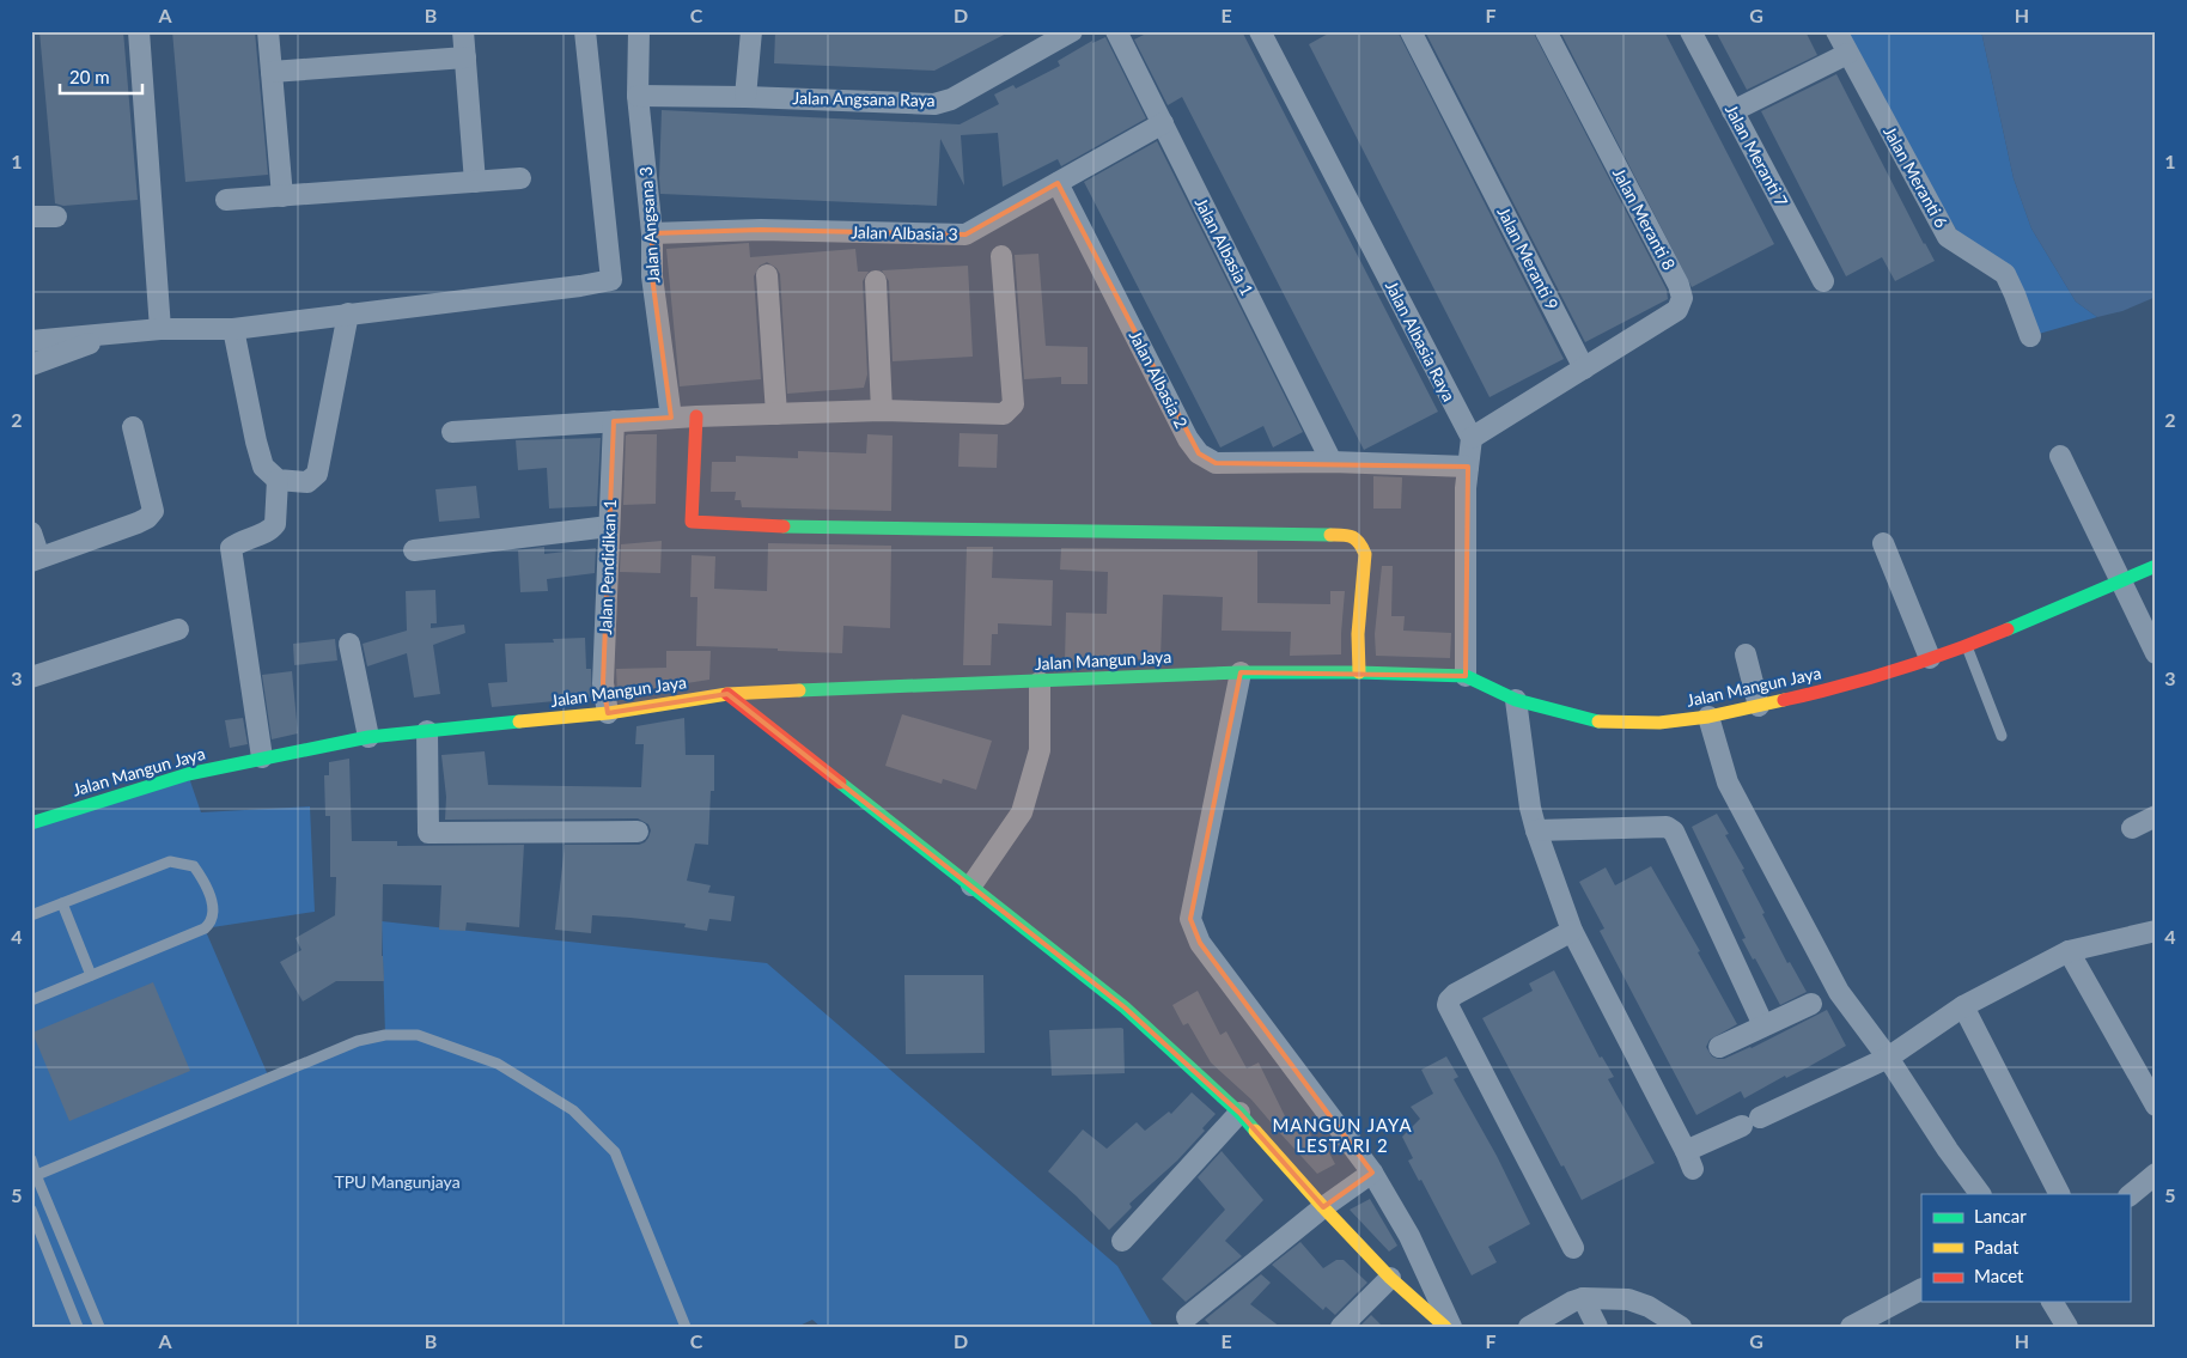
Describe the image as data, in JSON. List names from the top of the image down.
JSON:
{
  "streets": {
    "street": [
      "Jalan Angsana Raya",
      "Jalan Meranti 7",
      "Jalan Meranti 6",
      "Jalan Meranti 8",
      "Jalan Angsana 3",
      "Jalan Albasia 3",
      "Jalan Albasia 1",
      "Jalan Meranti 9",
      "Jalan Albasia Raya",
      "Jalan Albasia 2",
      "Jalan Pendidikan 1",
      "Jalan Mangun Jaya"
    ]
  },
  "crossings": [
    ["Jalan Angsana Raya", "Jalan Angsana 3"],
    ["Jalan Meranti 8", "Jalan Meranti 9"],
    ["Jalan Angsana 3", "Jalan Albasia 3"],
    ["Jalan Albasia 3", "Jalan Albasia 1"],
    ["Jalan Albasia 3", "Jalan Albasia 2"],
    ["Jalan Albasia 1", "Jalan Albasia 2"],
    ["Jalan Pendidikan 1", "Jalan Mangun Jaya"]
  ],
  "districts": ["MANGUN JAYA LESTARI 2"],
  "parks": ["TPU Mangunjaya"],
  "legend": ["Lancar", "Padat", "Macet"],
  "scale_bar": "20 m",
  "grid": {
    "columns": [
      "A",
      "B",
      "C",
      "D",
      "E",
      "F",
      "G",
      "H"
    ],
    "rows": [
      "1",
      "2",
      "3",
      "4",
      "5"
    ]
  }
}
